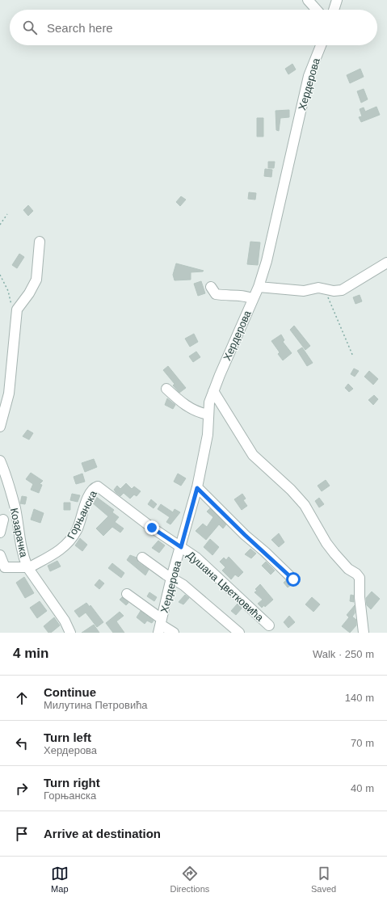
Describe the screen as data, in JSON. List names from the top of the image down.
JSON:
{
  "streets": {
    "street": [
      "Хердерова",
      "Горњанска",
      "Козарачка",
      "Душана Цветковића"
    ]
  },
  "crossings": [
    ["Хердерова", "Горњанска"],
    ["Хердерова", "Душана Цветковића"],
    ["Горњанска", "Козарачка"],
    ["Горњанска", "Душана Цветковића"]
  ],
  "page": {
    "search": "Search here",
    "heading": ["4 min", "Walk · 250 m"],
    "list": [
      ["Continue", "Милутина Петровића", "140 m"],
      ["Turn left", "Хердерова", "70 m"],
      ["Turn right", "Горњанска", "40 m"],
      "Arrive at destination"
    ],
    "nav": ["Map", "Directions", "Saved"]
  }
}
